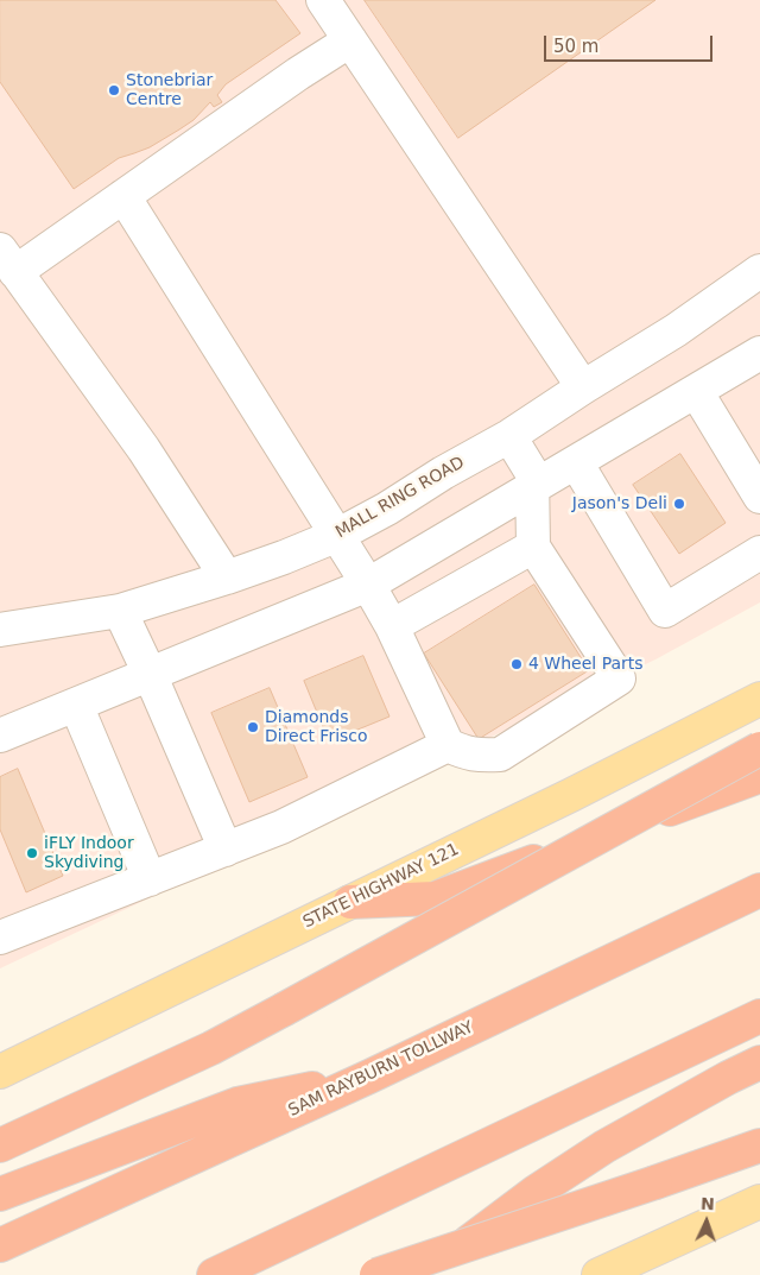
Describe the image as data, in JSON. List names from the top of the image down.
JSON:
{
  "streets": {
    "highway": ["SAM RAYBURN TOLLWAY"],
    "main road": ["STATE HIGHWAY 121"],
    "street": ["MALL RING ROAD"]
  },
  "places": [
    "Stonebriar Centre",
    "Jason's Deli",
    "4 Wheel Parts",
    "Diamonds Direct Frisco",
    "iFLY Indoor Skydiving"
  ],
  "scale_bar": "50 m",
  "north": "top"
}
